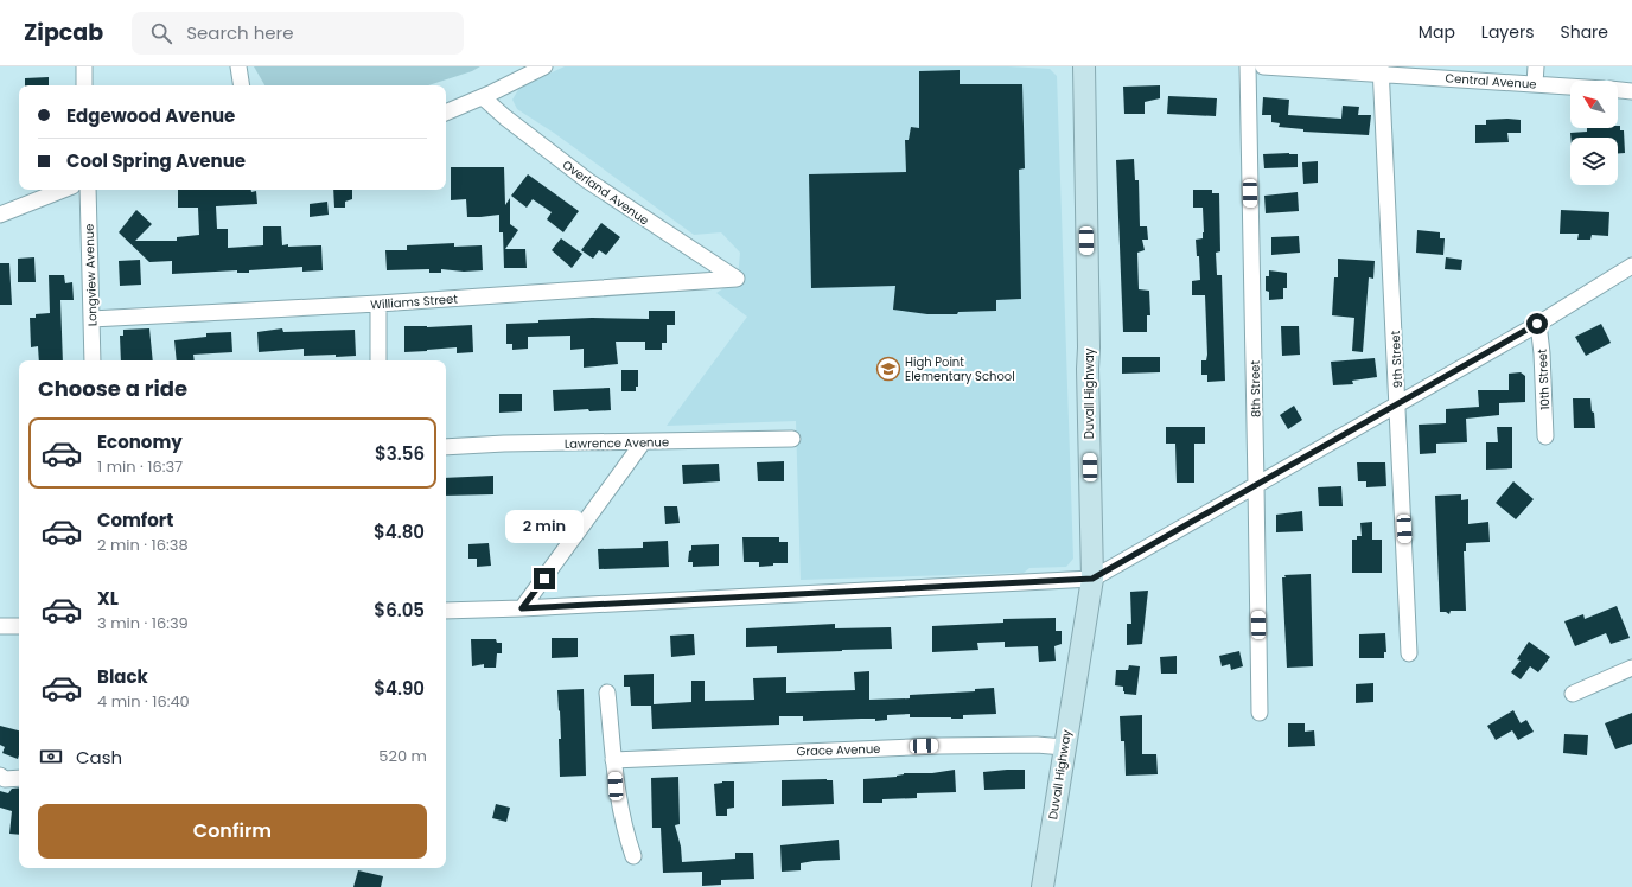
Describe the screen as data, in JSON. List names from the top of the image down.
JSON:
{
  "streets": {
    "street": [
      "Central Avenue",
      "Overland Avenue",
      "Longview Avenue",
      "Williams Street",
      "9th Street",
      "10th Street",
      "8th Street",
      "Duvall Highway",
      "Lawrence Avenue",
      "Grace Avenue"
    ]
  },
  "crossings": [
    ["Central Avenue", "9th Street"],
    ["Overland Avenue", "Williams Street"],
    ["Longview Avenue", "Williams Street"],
    ["Duvall Highway", "Grace Avenue"]
  ],
  "places": {
    "school or university": ["High Point Elementary School"]
  },
  "north": "top left",
  "page": {
    "header": "Zipcab",
    "search": "Search here",
    "nav": ["Map", "Layers", "Share"],
    "banner": ["Edgewood Avenue", "Cool Spring Avenue"],
    "heading": "Choose a ride",
    "list": [
      {
        "name": "Economy",
        "note": "1 min · 16:37",
        "value": "$3.56"
      },
      {
        "name": "Comfort",
        "note": "2 min · 16:38",
        "value": "$4.80"
      },
      {
        "name": "XL",
        "note": "3 min · 16:39",
        "value": "$6.05"
      },
      {
        "name": "Black",
        "note": "4 min · 16:40",
        "value": "$4.90"
      }
    ],
    "bubble": "2 min",
    "pay": ["Cash", "520 m"],
    "buttons": "Confirm"
  }
}
